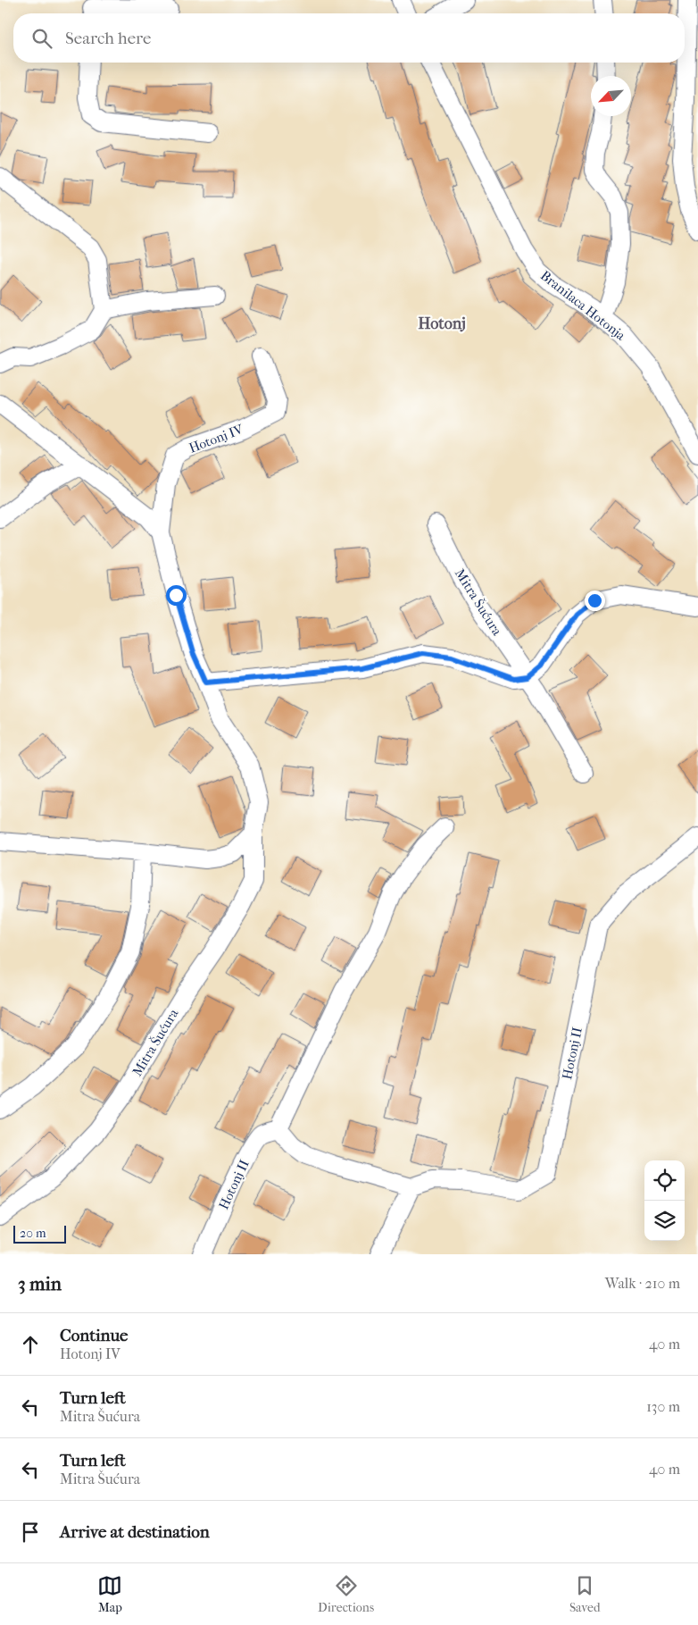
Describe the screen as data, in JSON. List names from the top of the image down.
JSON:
{
  "streets": {
    "street": [
      "Branilaca Hotonja",
      "Hotonj IV",
      "Mitra Šućura",
      "Hotonj II"
    ]
  },
  "crossings": [
    ["Hotonj IV", "Mitra Šućura"]
  ],
  "districts": ["Hotonj"],
  "scale_bar": "20 m",
  "north": "bottom left",
  "page": {
    "search": "Search here",
    "scale": "20 m",
    "heading": ["3 min", "Walk · 210 m"],
    "list": [
      ["Continue", "Hotonj IV", "40 m"],
      ["Turn left", "Mitra Šućura", "130 m"],
      ["Turn left", "Mitra Šućura", "40 m"],
      "Arrive at destination"
    ],
    "nav": ["Map", "Directions", "Saved"]
  }
}
